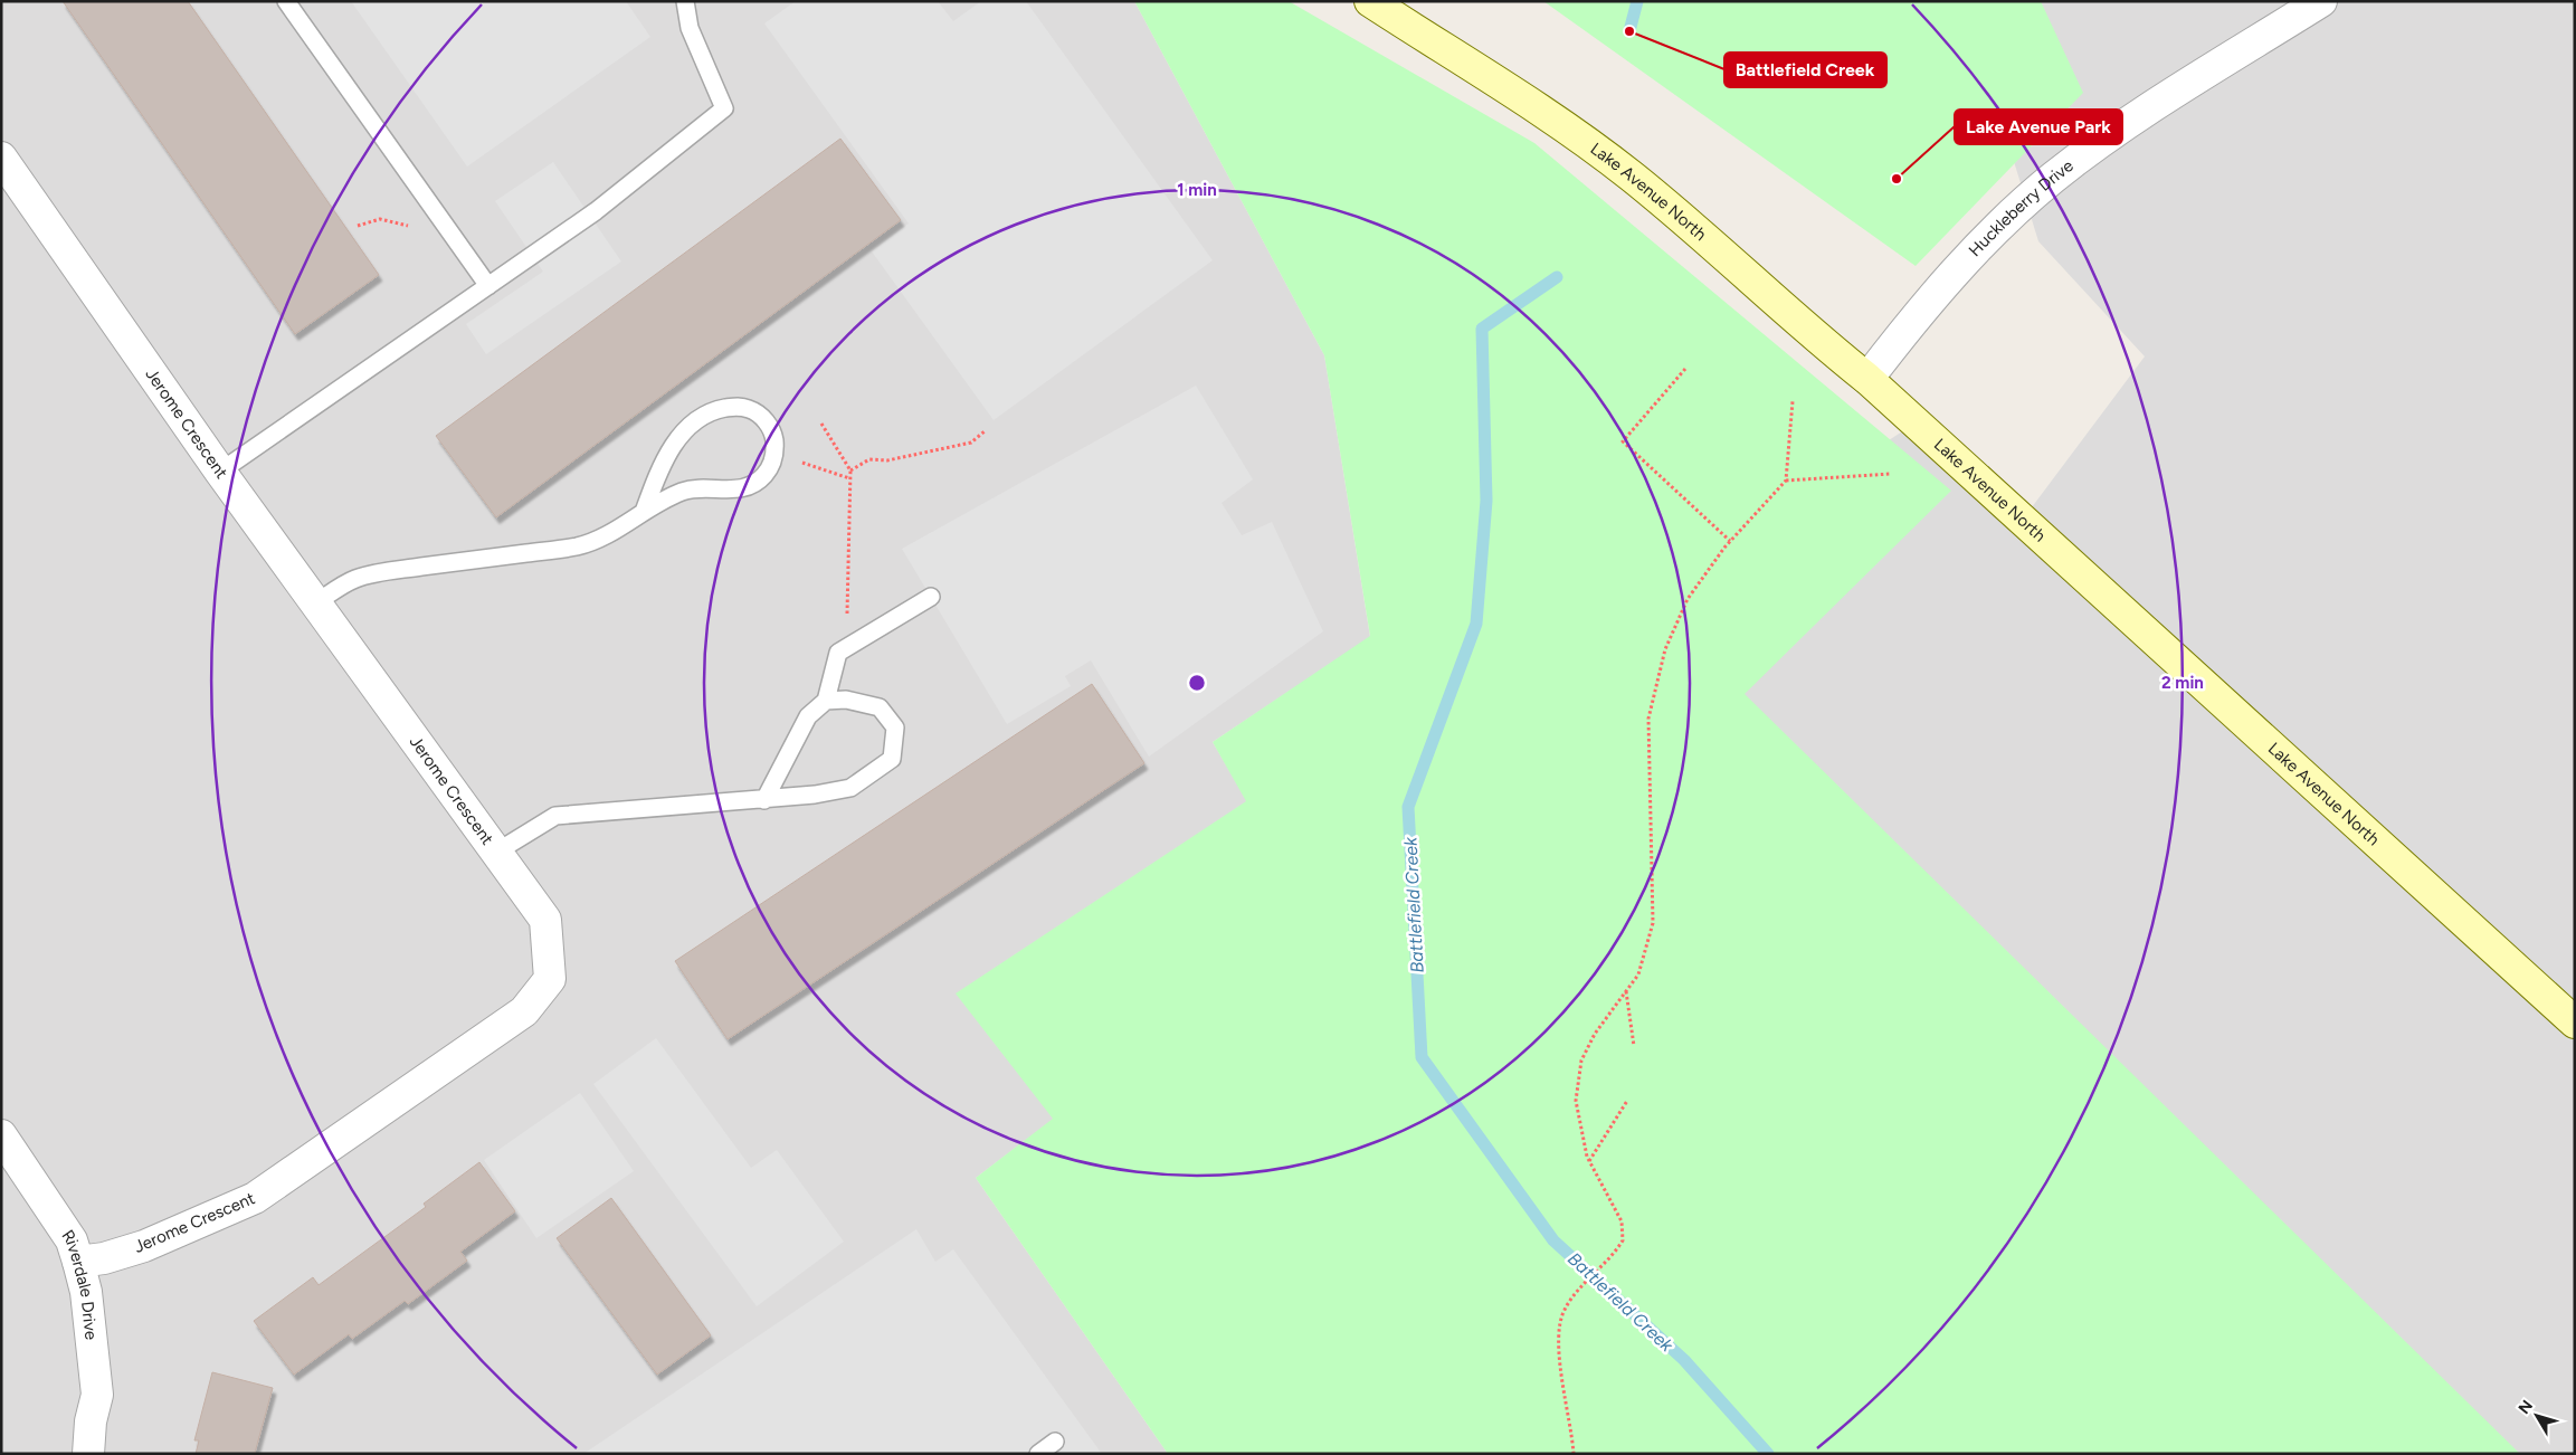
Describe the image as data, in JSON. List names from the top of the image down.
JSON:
{
  "streets": {
    "street": [
      "Lake Avenue North",
      "Huckleberry Drive",
      "Jerome Crescent",
      "Riverdale Drive"
    ]
  },
  "crossings": [
    ["Lake Avenue North", "Huckleberry Drive"],
    ["Jerome Crescent", "Riverdale Drive"]
  ],
  "water": ["Battlefield Creek"],
  "places": ["Battlefield Creek", "Lake Avenue Park"],
  "north": "top left",
  "rings": ["1 min", "2 min"]
}
